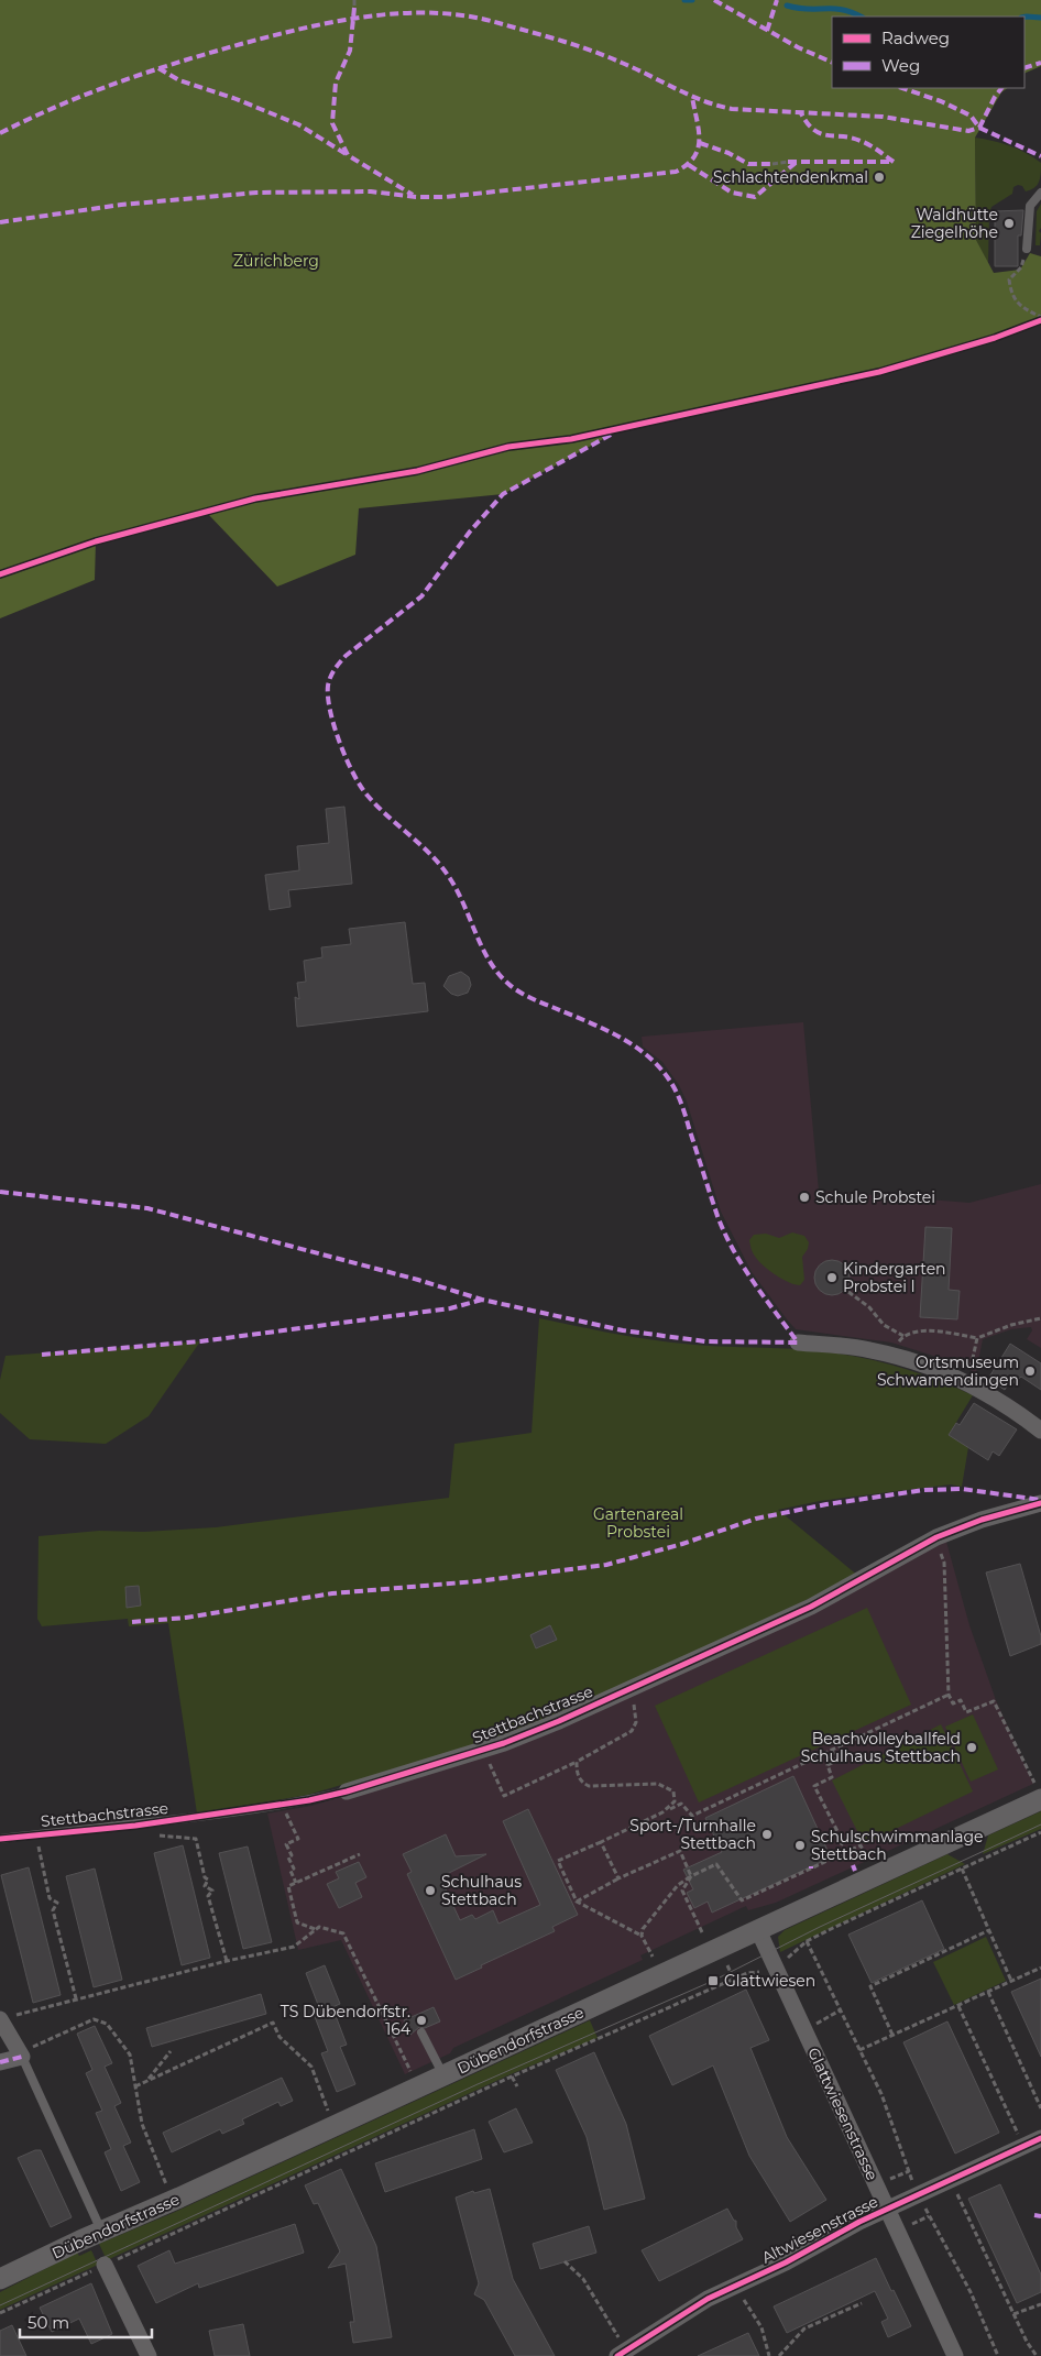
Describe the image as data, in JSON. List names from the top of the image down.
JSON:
{
  "streets": {
    "street": [
      "Stettbachstrasse",
      "Dübendorfstrasse",
      "Glattwiesenstrasse",
      "Altwiesenstrasse"
    ]
  },
  "crossings": [
    ["Dübendorfstrasse", "Glattwiesenstrasse"],
    ["Glattwiesenstrasse", "Altwiesenstrasse"]
  ],
  "parks": ["Zürichberg", "Gartenareal Probstei"],
  "places": {
    "other": [
      "Schlachtendenkmal",
      "Waldhütte Ziegelhöhe",
      "Schule Probstei",
      "Kindergarten Probstei I",
      "Ortsmuseum Schwamendingen",
      "Beachvolleyballfeld Schulhaus Stettbach",
      "Sport-/Turnhalle Stettbach",
      "Schulschwimmanlage Stettbach",
      "Schulhaus Stettbach",
      "TS Dübendorfstr. 164"
    ],
    "transit": ["Glattwiesen"]
  },
  "legend": ["Radweg", "Weg"],
  "scale_bar": "50 m"
}
